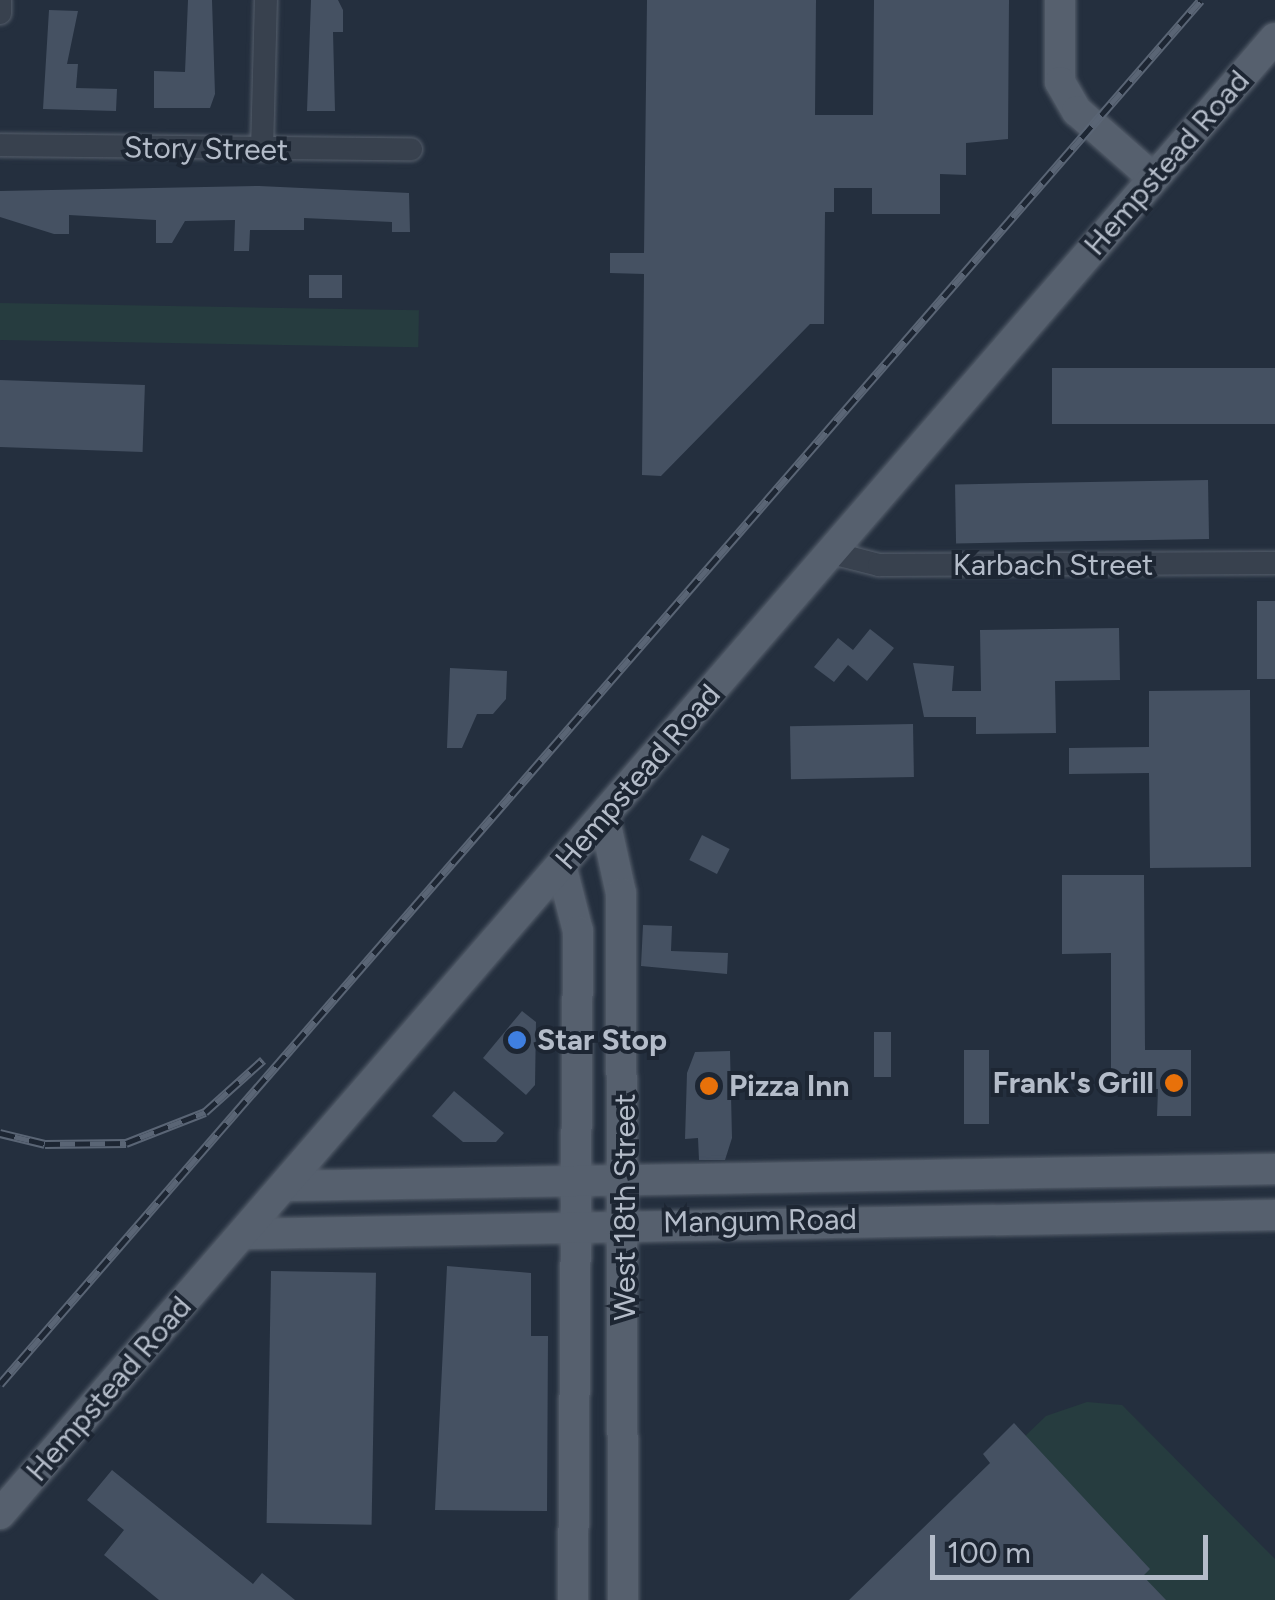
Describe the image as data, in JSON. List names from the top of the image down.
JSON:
{
  "streets": {
    "main road": ["Hempstead Road", "West 18th Street", "Mangum Road"],
    "street": ["Story Street", "Karbach Street"]
  },
  "crossings": [
    ["Hempstead Road", "Karbach Street"],
    ["Hempstead Road", "West 18th Street"],
    ["Hempstead Road", "Mangum Road"],
    ["West 18th Street", "Mangum Road"]
  ],
  "places": ["Star Stop", "Frank's Grill", "Pizza Inn"],
  "scale_bar": "100 m"
}
